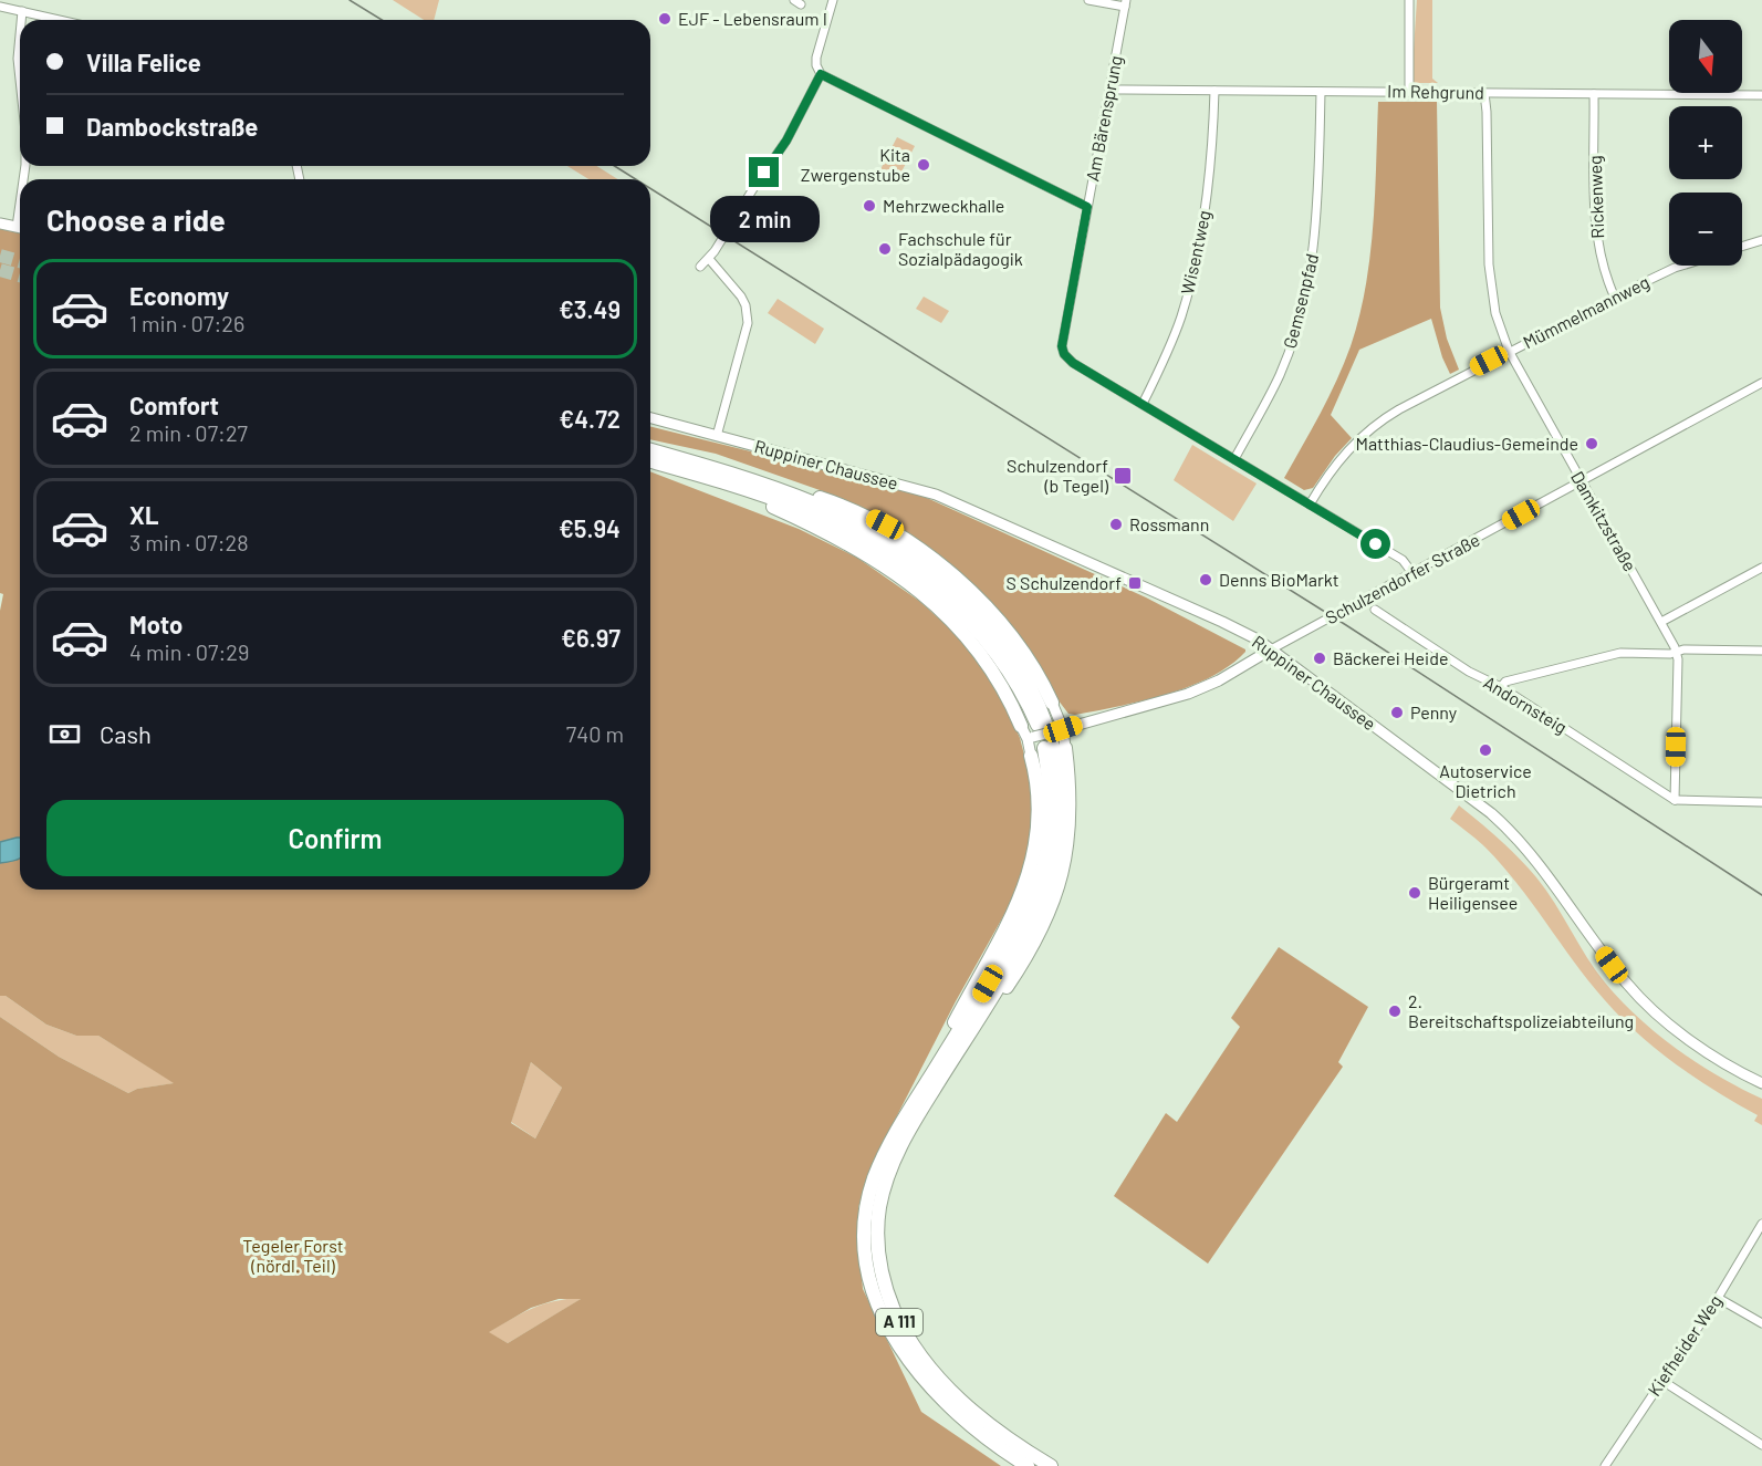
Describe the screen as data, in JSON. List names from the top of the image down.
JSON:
{
  "streets": {
    "highway": ["A 111"],
    "main road": ["Ruppiner Chaussee", "Schulzendorfer Straße"],
    "street": [
      "Im Rehgrund",
      "Am Bärensprung",
      "Rickenweg",
      "Wisentweg",
      "Gemsenpfad",
      "Mümmelmannweg",
      "Damkitzstraße",
      "Andornsteig",
      "Kiefheider Weg"
    ]
  },
  "crossings": [
    ["Im Rehgrund", "Am Bärensprung"],
    ["Im Rehgrund", "Rickenweg"],
    ["Im Rehgrund", "Wisentweg"],
    ["Im Rehgrund", "Gemsenpfad"],
    ["Im Rehgrund", "Damkitzstraße"],
    ["Am Bärensprung", "Wisentweg"],
    ["Rickenweg", "Mümmelmannweg"],
    ["Mümmelmannweg", "Damkitzstraße"],
    ["Ruppiner Chaussee", "Schulzendorfer Straße"],
    ["Damkitzstraße", "Schulzendorfer Straße"],
    ["Damkitzstraße", "Andornsteig"]
  ],
  "parks": ["Tegeler Forst (nördl. Teil)"],
  "places": {
    "other": [
      "EJF - Lebensraum I",
      "Kita Zwergenstube",
      "Mehrzweckhalle",
      "Fachschule für Sozialpädagogik",
      "Matthias-Claudius-Gemeinde",
      "Rossmann",
      "Denns BioMarkt",
      "Bäckerei Heide",
      "Penny",
      "Autoservice Dietrich",
      "Bürgeramt Heiligensee",
      "2. Bereitschaftspolizeiabteilung"
    ],
    "transit": ["Schulzendorf (b Tegel)", "S Schulzendorf"]
  },
  "north": "bottom",
  "page": {
    "map_buttons": ["+", "−"],
    "banner": ["Villa Felice", "Dambockstraße"],
    "heading": "Choose a ride",
    "bubble": "2 min",
    "list": [
      {
        "name": "Economy",
        "note": "1 min · 07:26",
        "value": "€3.49"
      },
      {
        "name": "Comfort",
        "note": "2 min · 07:27",
        "value": "€4.72"
      },
      {
        "name": "XL",
        "note": "3 min · 07:28",
        "value": "€5.94"
      },
      {
        "name": "Moto",
        "note": "4 min · 07:29",
        "value": "€6.97"
      }
    ],
    "pay": ["Cash", "740 m"],
    "buttons": "Confirm"
  }
}
